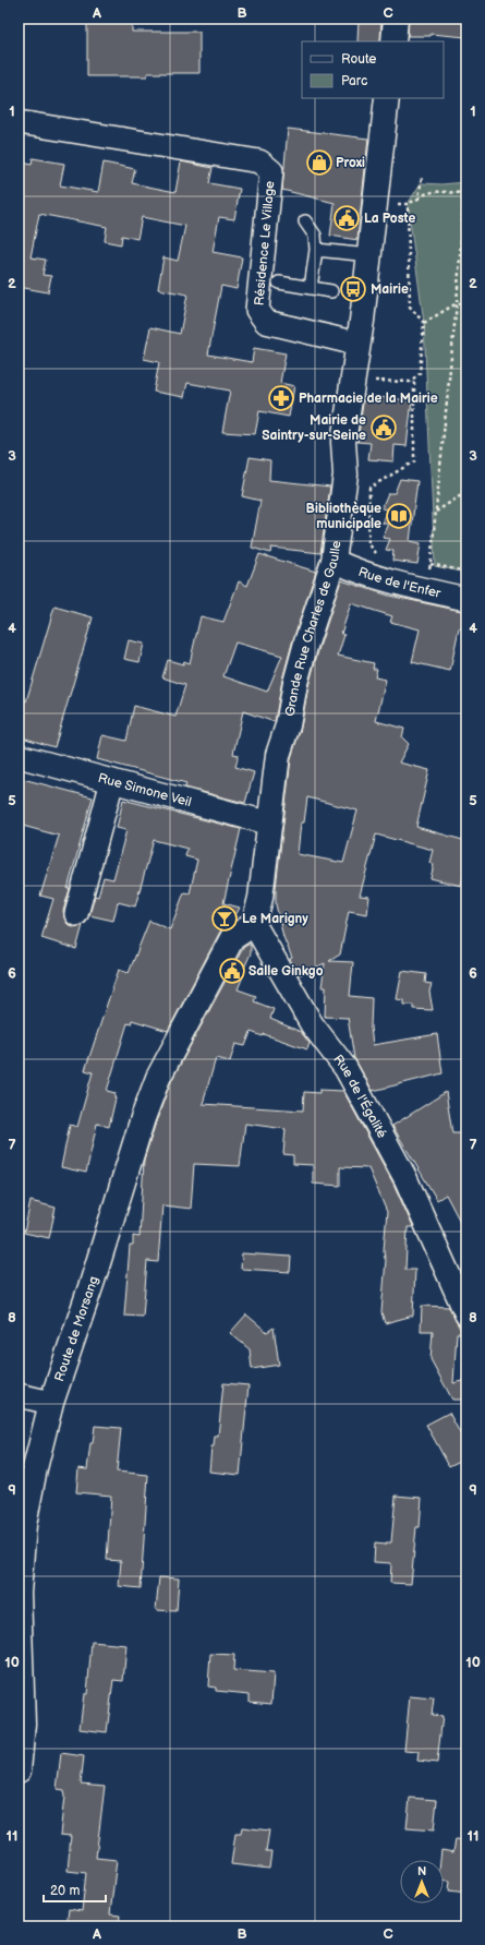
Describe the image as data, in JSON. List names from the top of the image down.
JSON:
{
  "streets": {
    "street": [
      "Résidence Le Village",
      "Rue de l'Enfer",
      "Grande Rue Charles de Gaulle",
      "Rue Simone Veil",
      "Rue de l'Égalité",
      "Route de Morsang"
    ]
  },
  "crossings": [
    ["Résidence Le Village", "Grande Rue Charles de Gaulle"],
    ["Rue de l'Enfer", "Grande Rue Charles de Gaulle"],
    ["Grande Rue Charles de Gaulle", "Rue Simone Veil"],
    ["Grande Rue Charles de Gaulle", "Rue de l'Égalité"],
    ["Grande Rue Charles de Gaulle", "Route de Morsang"],
    ["Rue de l'Égalité", "Route de Morsang"]
  ],
  "places": {
    "shop": ["Proxi"],
    "public building": ["La Poste", "Mairie de Saintry-sur-Seine", "Salle Ginkgo"],
    "bus stop": ["Mairie"],
    "pharmacy": ["Pharmacie de la Mairie"],
    "library": ["Bibliothèque municipale"],
    "bar": ["Le Marigny"]
  },
  "legend": ["Route", "Parc"],
  "scale_bar": "20 m",
  "north": "top",
  "grid": {
    "columns": ["A", "B", "C"],
    "rows": [
      "1",
      "2",
      "3",
      "4",
      "5",
      "6",
      "7",
      "8",
      "9",
      "10",
      "11"
    ]
  }
}
